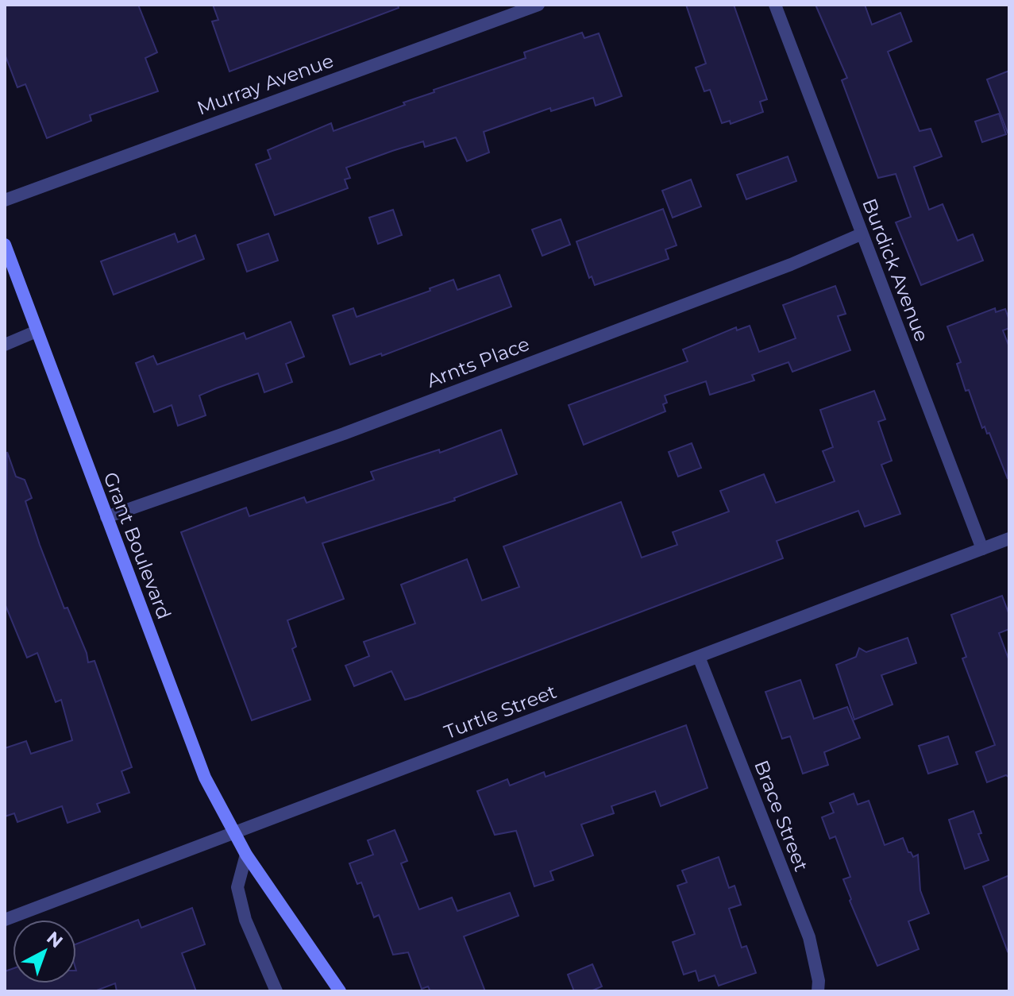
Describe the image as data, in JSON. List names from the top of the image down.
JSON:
{
  "streets": {
    "street": [
      "Murray Avenue",
      "Burdick Avenue",
      "Arnts Place",
      "Grant Boulevard",
      "Turtle Street",
      "Brace Street"
    ]
  },
  "crossings": [
    ["Burdick Avenue", "Arnts Place"],
    ["Burdick Avenue", "Turtle Street"],
    ["Arnts Place", "Grant Boulevard"],
    ["Grant Boulevard", "Turtle Street"],
    ["Turtle Street", "Brace Street"]
  ],
  "north": "top right"
}
